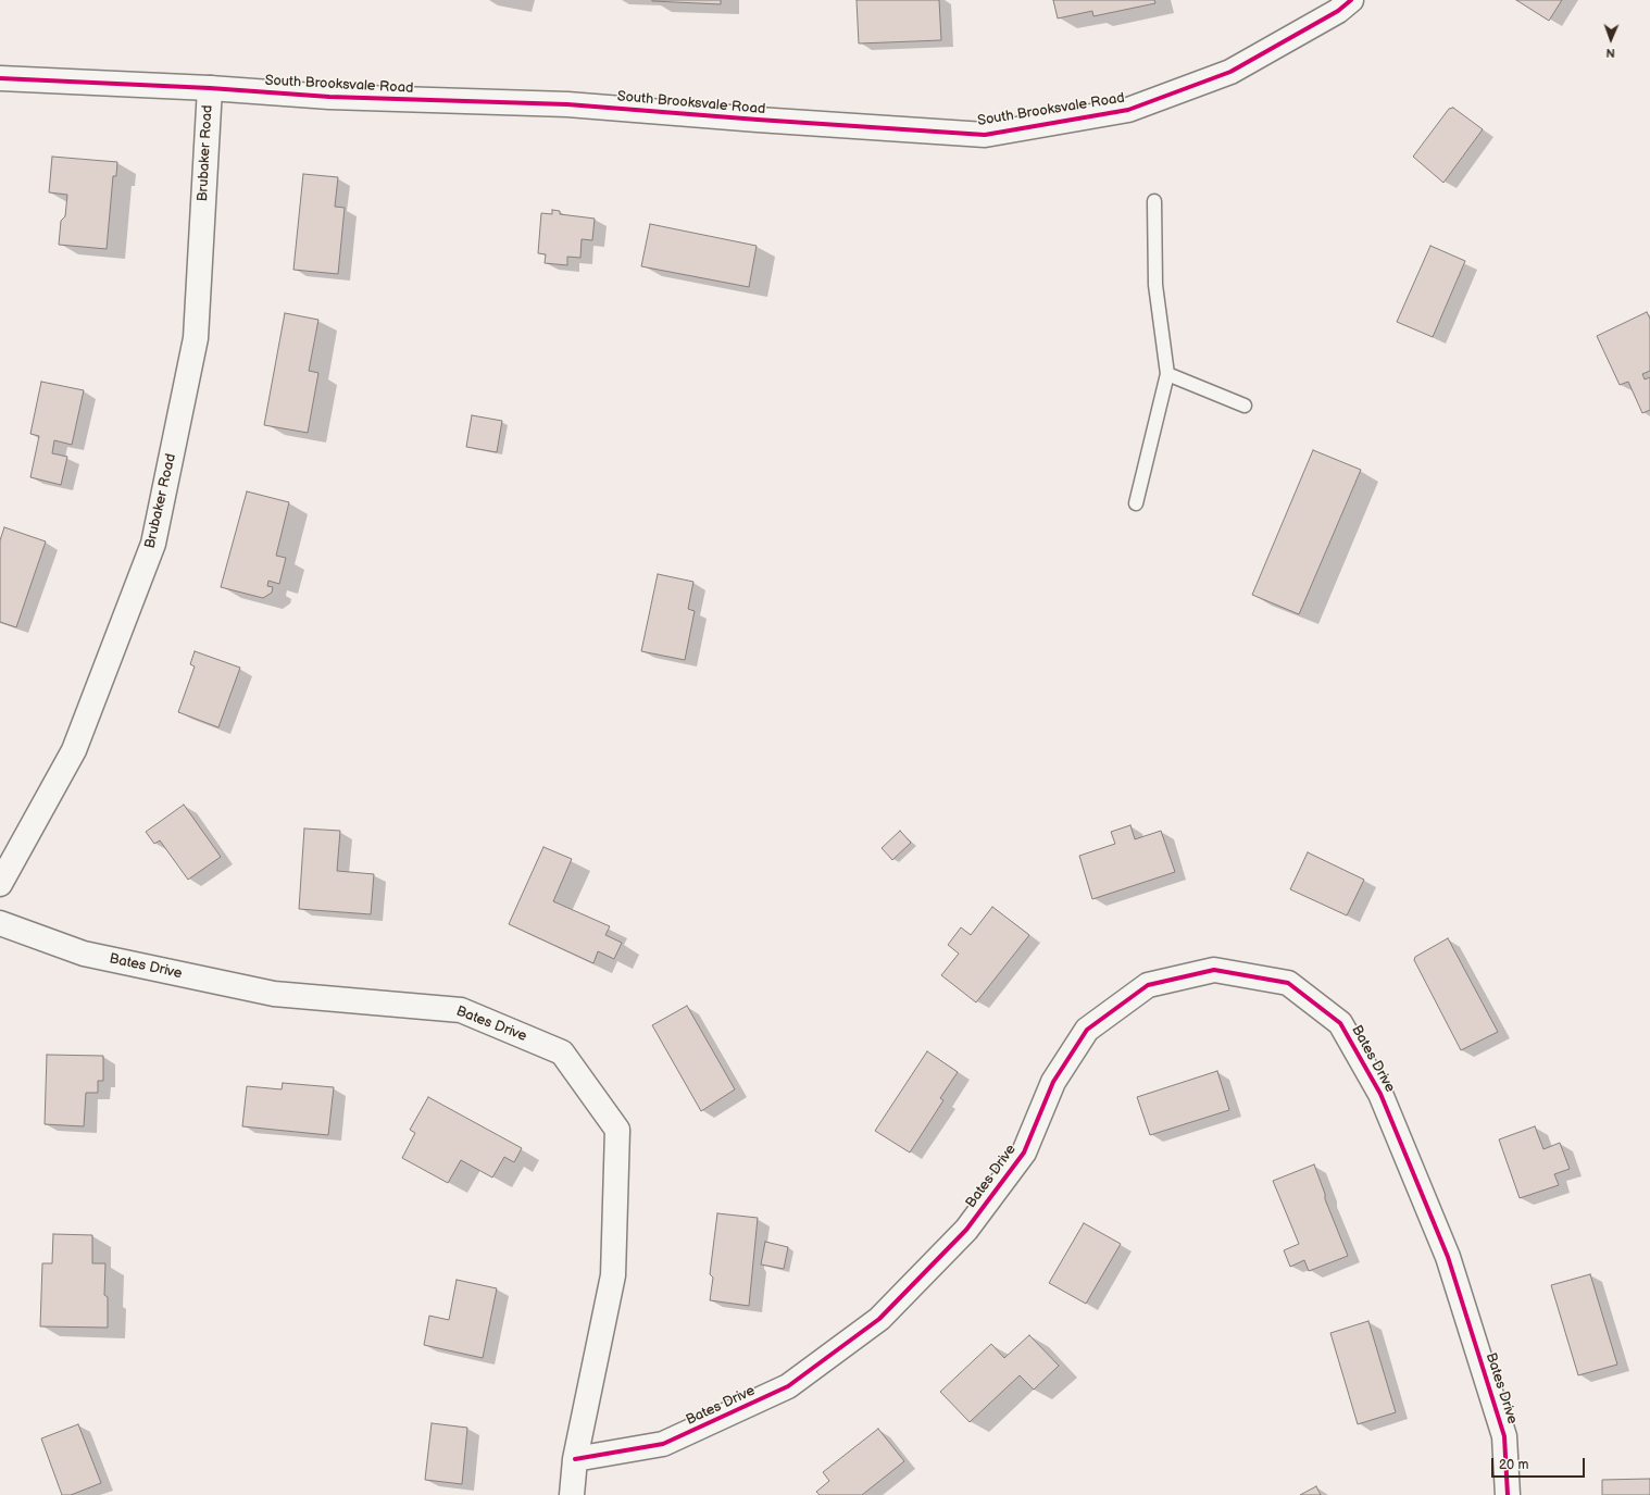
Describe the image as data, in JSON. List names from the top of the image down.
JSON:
{
  "streets": {
    "street": ["South Brooksvale Road", "Brubaker Road", "Bates Drive"]
  },
  "crossings": [
    ["South Brooksvale Road", "Brubaker Road"]
  ],
  "scale_bar": "20 m",
  "north": "bottom"
}
